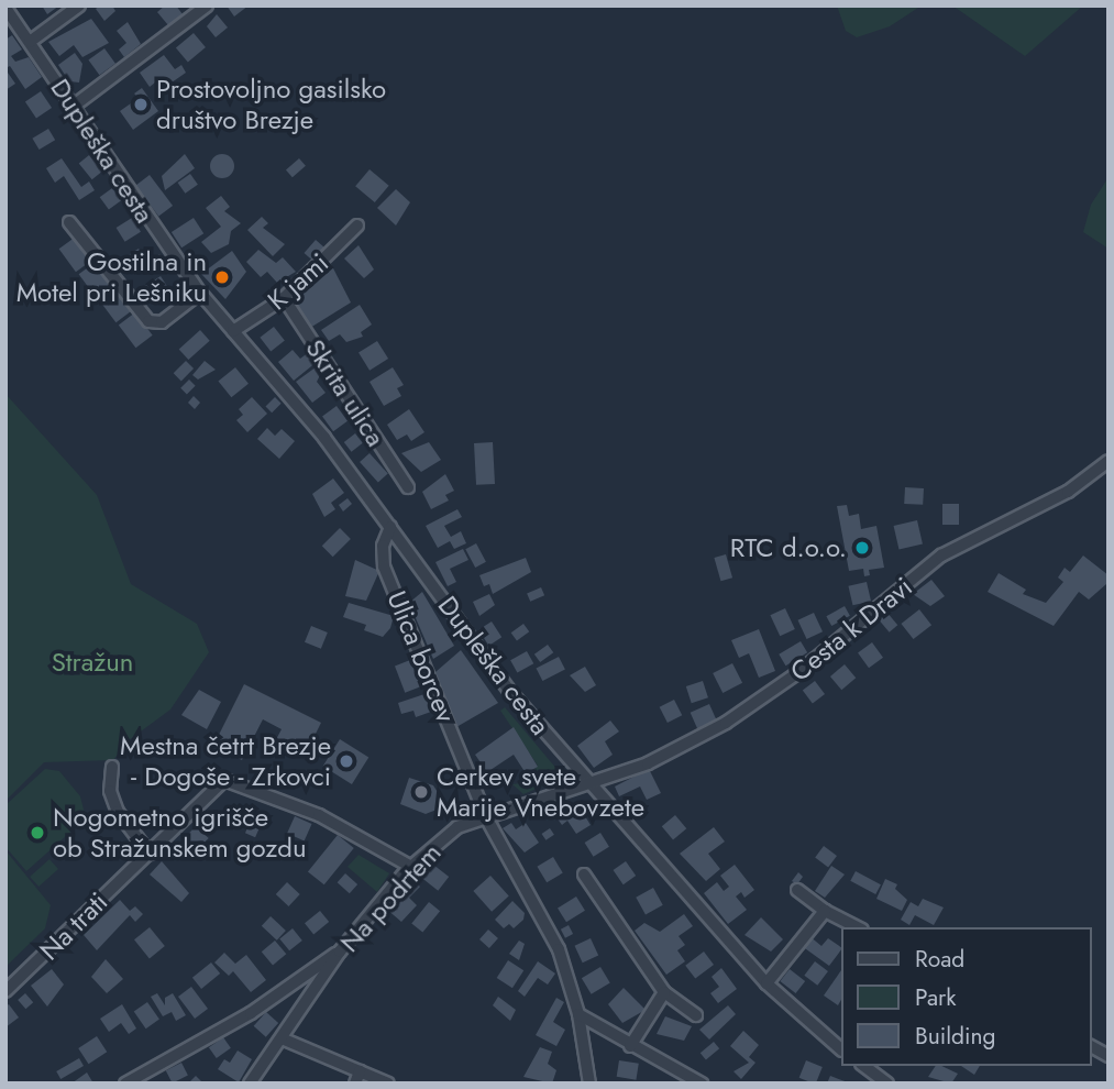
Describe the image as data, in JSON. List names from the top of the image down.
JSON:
{
  "streets": {
    "street": [
      "Dupleška cesta",
      "K jami",
      "Skrita ulica",
      "Cesta k Dravi",
      "Ulica borcev",
      "Na podrtem",
      "Na trati"
    ]
  },
  "crossings": [
    ["Dupleška cesta", "K jami"],
    ["Dupleška cesta", "Cesta k Dravi"],
    ["Dupleška cesta", "Ulica borcev"],
    ["Dupleška cesta", "Na podrtem"],
    ["K jami", "Skrita ulica"],
    ["Cesta k Dravi", "Na podrtem"],
    ["Ulica borcev", "Na podrtem"],
    ["Na podrtem", "Na trati"]
  ],
  "parks": ["Stražun"],
  "places": [
    "Prostovoljno gasilsko društvo Brezje",
    "Gostilna in Motel pri Lešniku",
    "RTC d.o.o.",
    "Mestna četrt Brezje - Dogoše - Zrkovci",
    "Cerkev svete Marije Vnebovzete",
    "Nogometno igrišče ob Stražunskem gozdu"
  ],
  "legend": ["Road", "Park", "Building"]
}
